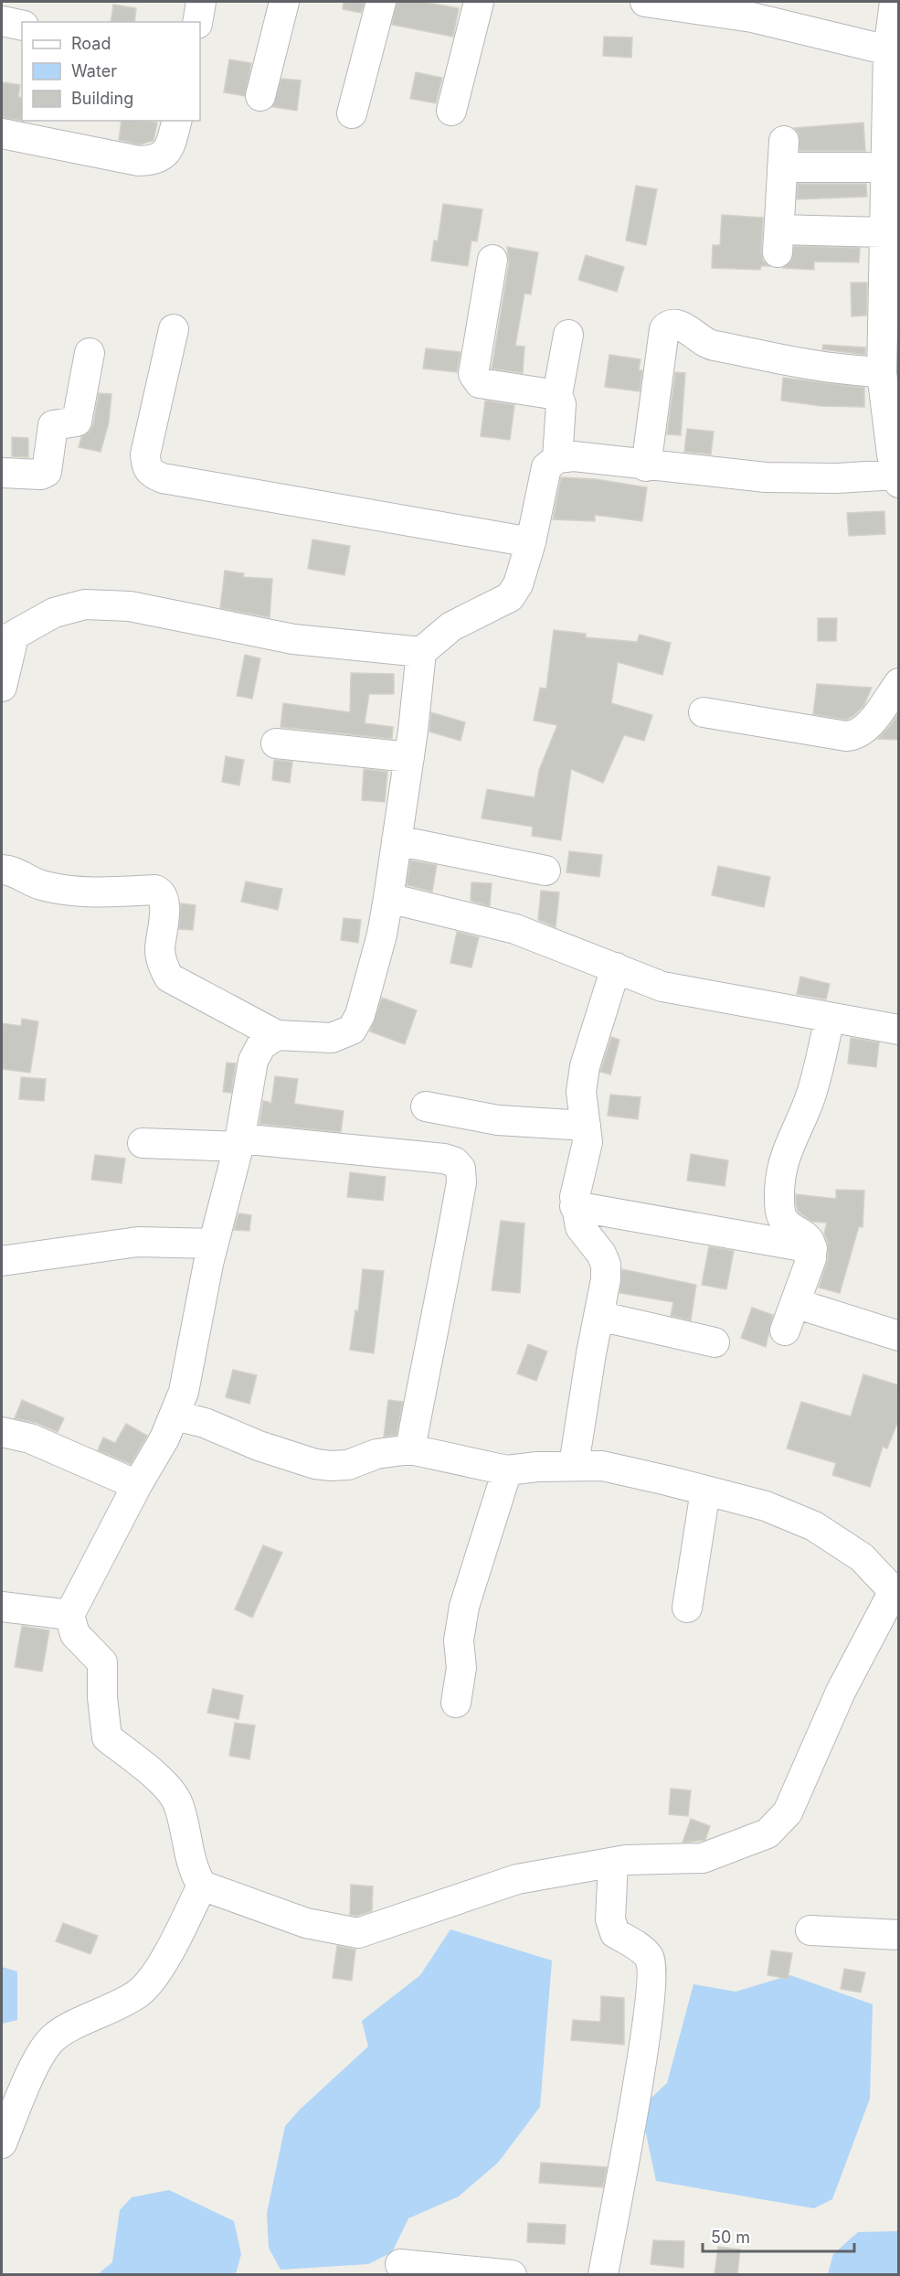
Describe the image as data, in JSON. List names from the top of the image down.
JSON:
{
  "legend": ["Road", "Water", "Building"],
  "scale_bar": "50 m"
}
